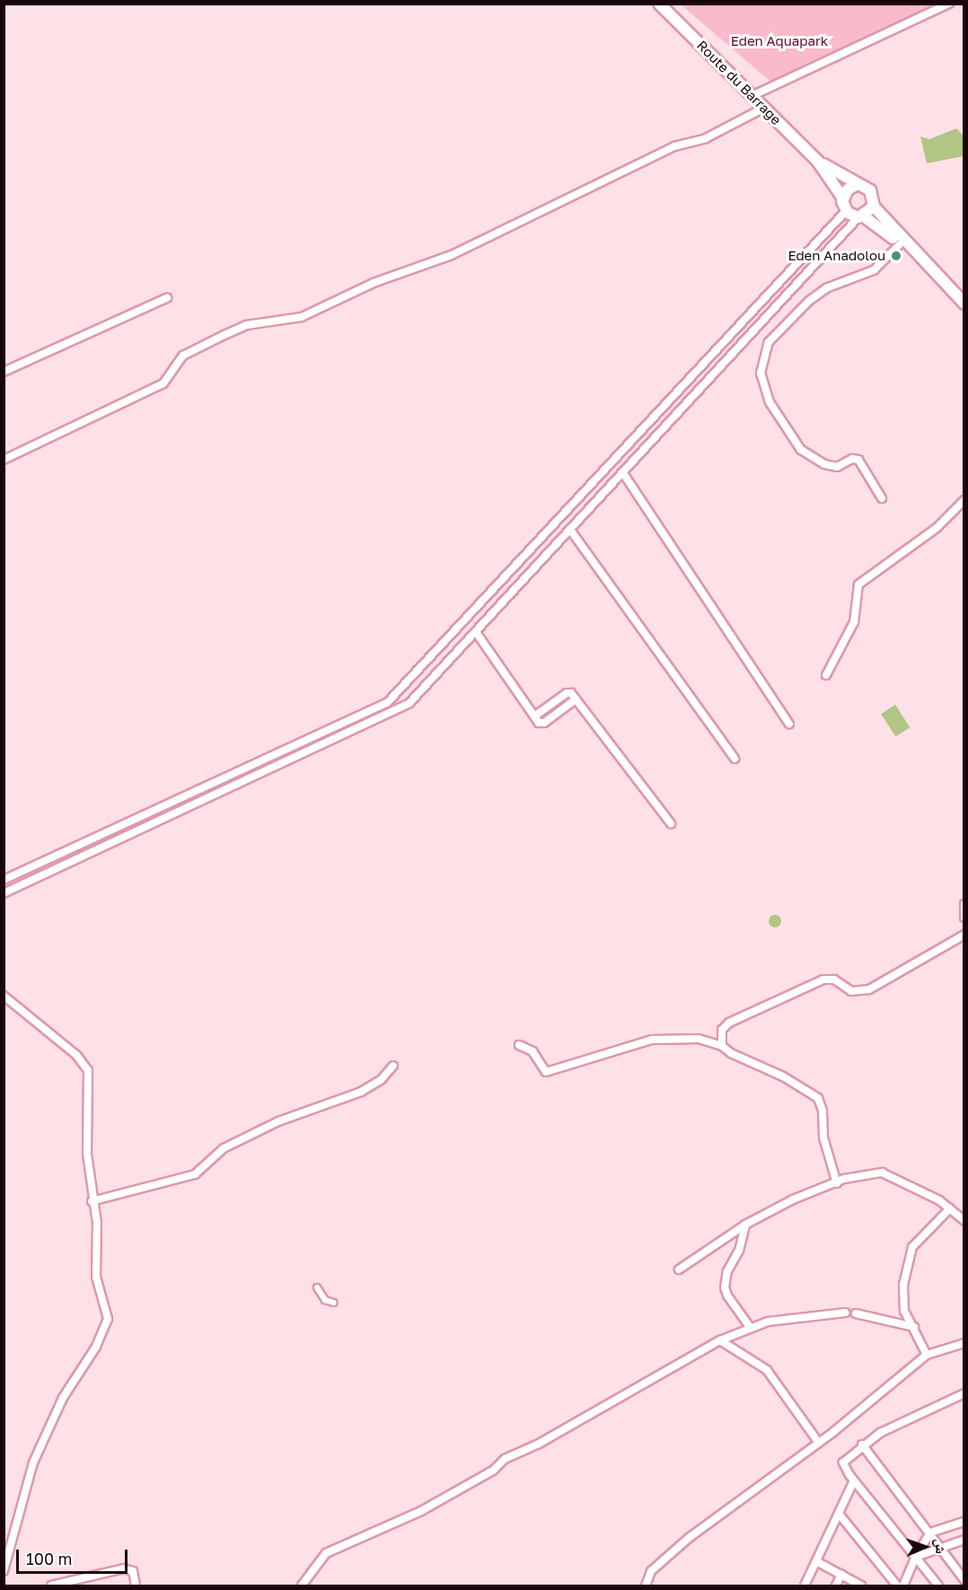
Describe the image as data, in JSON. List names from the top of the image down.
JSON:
{
  "streets": {
    "main road": ["Route du Barrage"]
  },
  "parks": ["Eden Aquapark"],
  "places": ["Eden Anadolou"],
  "scale_bar": "100 m",
  "north": "right"
}
